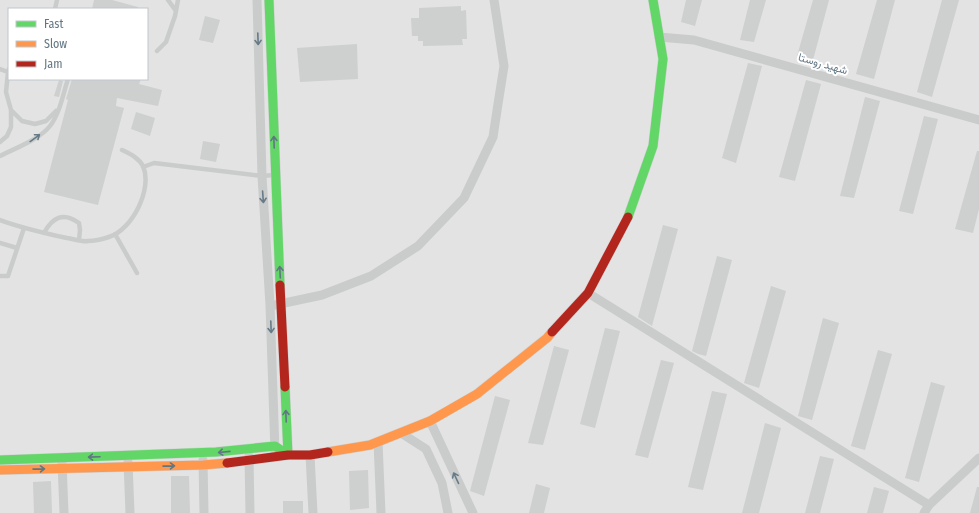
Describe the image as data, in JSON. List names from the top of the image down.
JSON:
{
  "streets": {
    "street": ["شهید روستا"]
  },
  "legend": ["Fast", "Slow", "Jam"]
}
